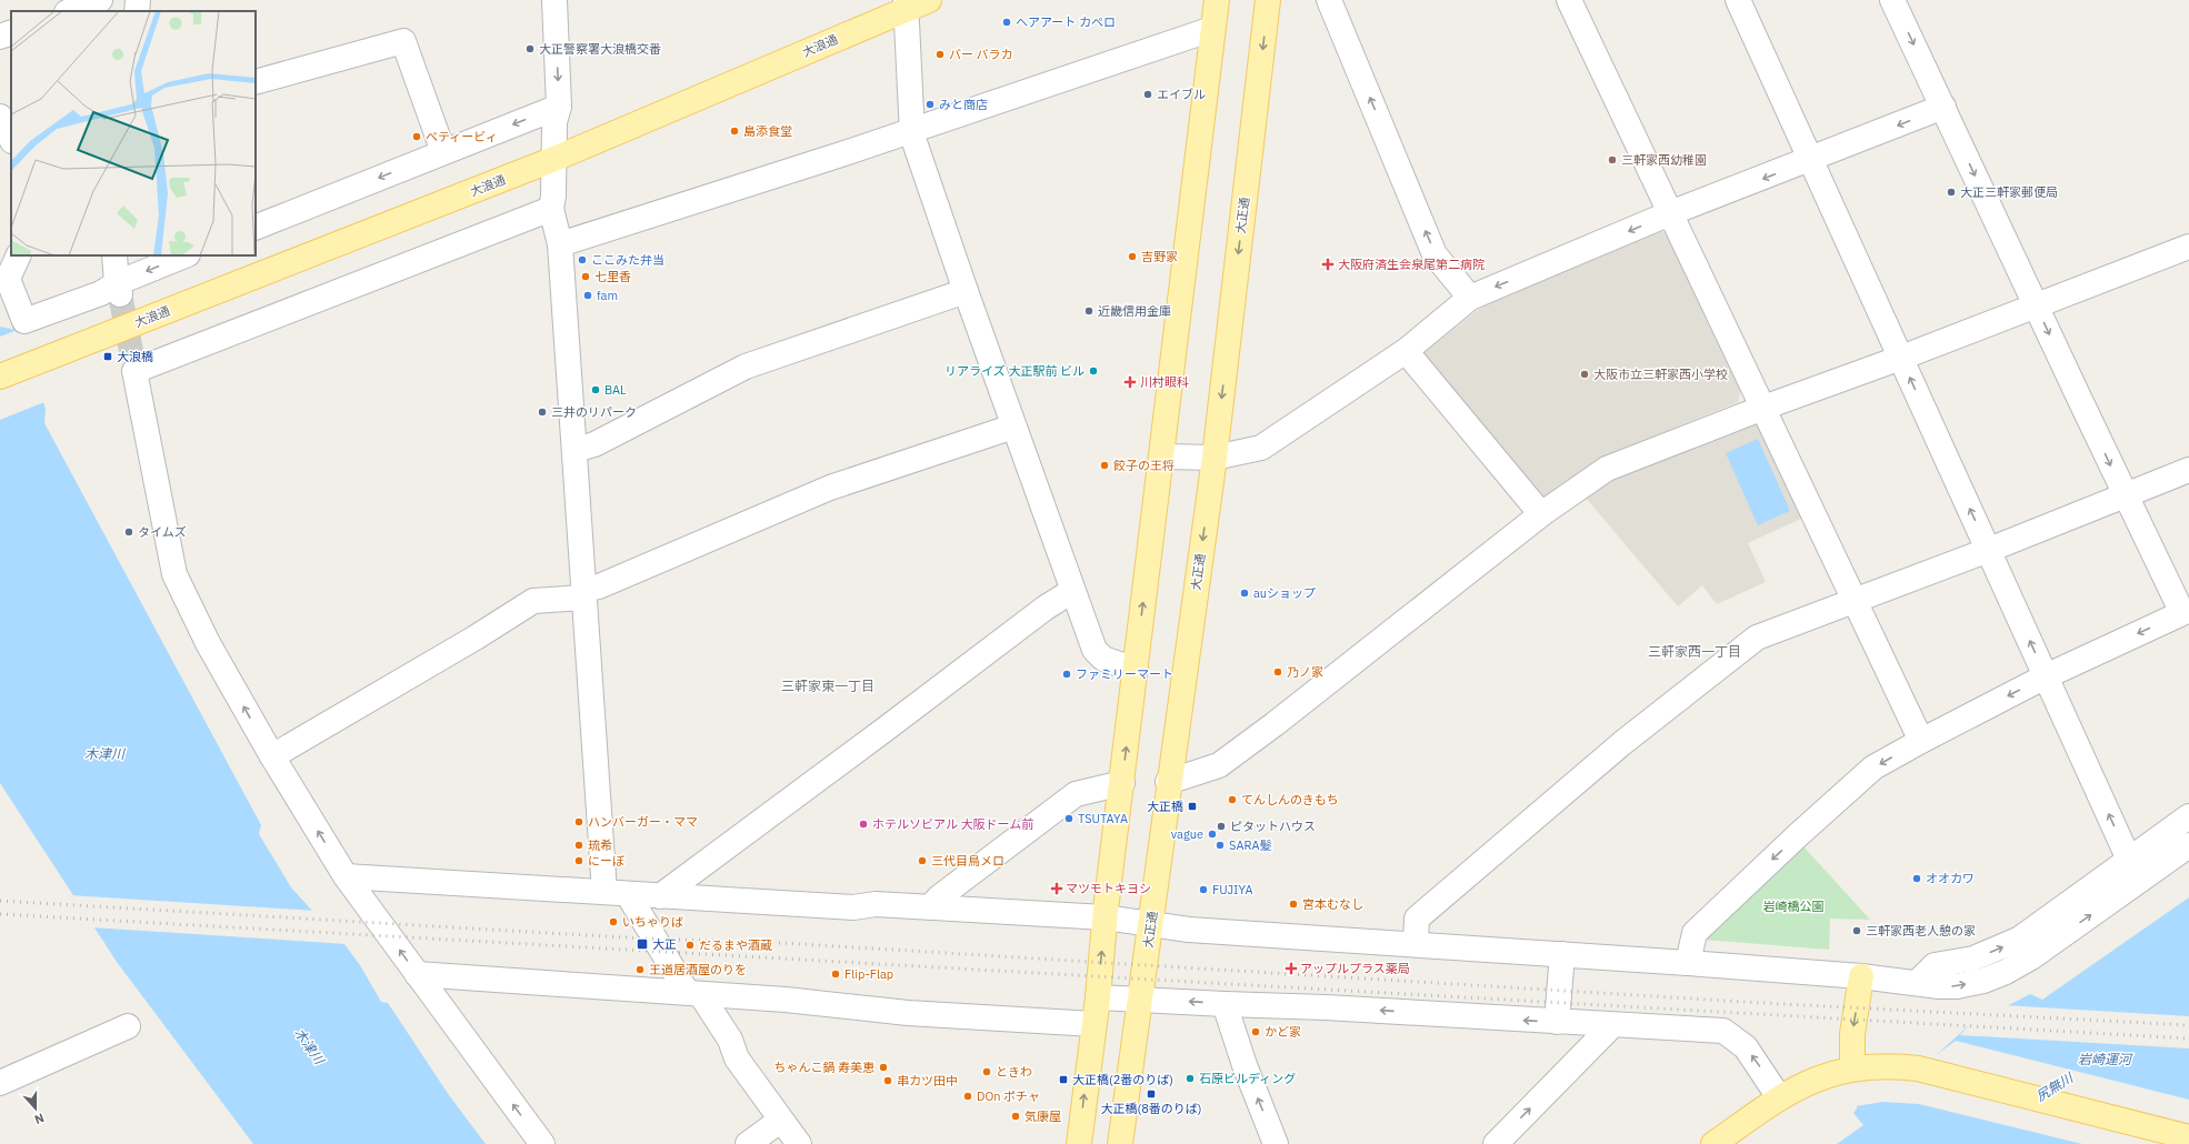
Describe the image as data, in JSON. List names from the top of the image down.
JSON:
{
  "streets": {
    "main road": ["大浪通", "大正通"]
  },
  "districts": ["三軒家西一丁目", "三軒家東一丁目"],
  "water": ["木津川", "岩崎運河", "尻無川"],
  "parks": ["岩崎橋公園"],
  "places": {
    "other": [
      "ヘアアート カペロ",
      "大正警察署大浪橋交番",
      "バー バラカ",
      "エイブル",
      "みと商店",
      "島添食堂",
      "べティービィ",
      "三軒家西幼稚園",
      "大正三軒家郵便局",
      "吉野家",
      "ここみた弁当",
      "七里香",
      "fam",
      "近畿信用金庫",
      "リアライズ 大正駅前 ビル",
      "大阪市立三軒家西小学校",
      "BAL",
      "三井のリパーク",
      "餃子の王将",
      "タイムズ",
      "auショップ",
      "乃ノ家",
      "ファミリーマート",
      "てんしんのきもち",
      "TSUTAYA",
      "ハンバーガー・ママ",
      "ホテルソビアル 大阪ドーム前",
      "ピタットハウス",
      "vague",
      "琉希",
      "SARA髪",
      "にーぼ",
      "三代目鳥メロ",
      "オオカワ",
      "FUJIYA",
      "宮本むなし",
      "いちゃりば",
      "三軒家西老人憩の家",
      "だるまや酒蔵",
      "王道居酒屋のりを",
      "Flip-Flap",
      "かど家",
      "ちゃんこ鍋 寿美恵",
      "ときわ",
      "石原ビルディング",
      "串カツ田中",
      "DOn ポチャ",
      "気康屋"
    ],
    "health": [
      "大阪府済生会泉尾第二病院",
      "川村眼科",
      "マツモトキヨシ",
      "アップルプラス薬局"
    ],
    "transit": [
      "大浪橋",
      "大正橋",
      "大正",
      "大正橋(2番のりば)",
      "大正橋(8番のりば)"
    ]
  },
  "north": "bottom"
}
